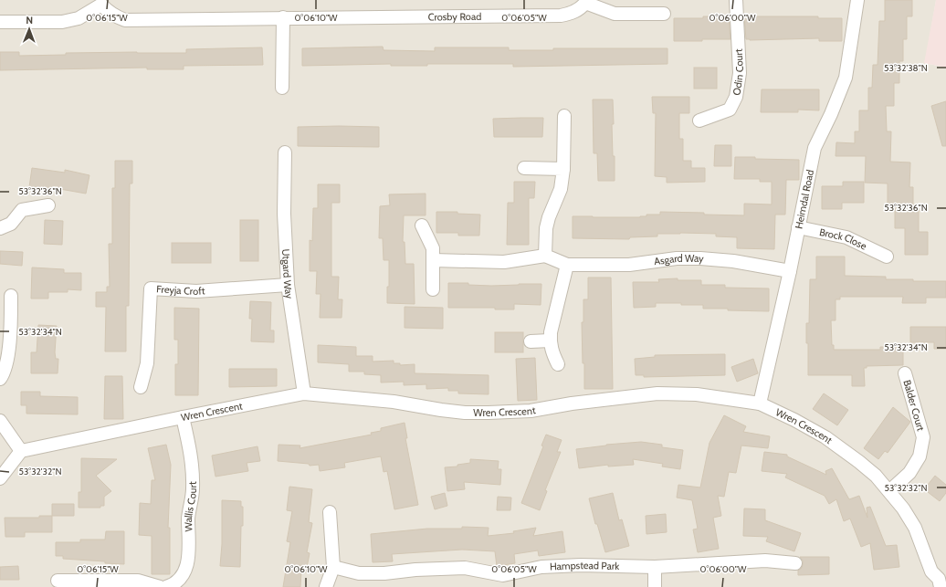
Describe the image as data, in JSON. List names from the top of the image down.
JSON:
{
  "streets": {
    "street": [
      "Crosby Road",
      "Odin Court",
      "Heimdal Road",
      "Brock Close",
      "Asgard Way",
      "Utgard Way",
      "Freyja Croft",
      "Balder Court",
      "Wren Crescent",
      "Wallis Court",
      "Hampstead Park"
    ]
  },
  "crossings": [
    ["Heimdal Road", "Brock Close"],
    ["Heimdal Road", "Asgard Way"],
    ["Heimdal Road", "Wren Crescent"],
    ["Utgard Way", "Freyja Croft"],
    ["Utgard Way", "Wren Crescent"],
    ["Balder Court", "Wren Crescent"],
    ["Wren Crescent", "Wallis Court"]
  ],
  "north": "top",
  "coordinates": [
    "0°06'15\"W",
    "0°06'10\"W",
    "0°06'05\"W",
    "0°06'00\"W",
    "53°32'38\"N",
    "53°32'36\"N",
    "53°32'34\"N",
    "53°32'32\"N"
  ]
}
